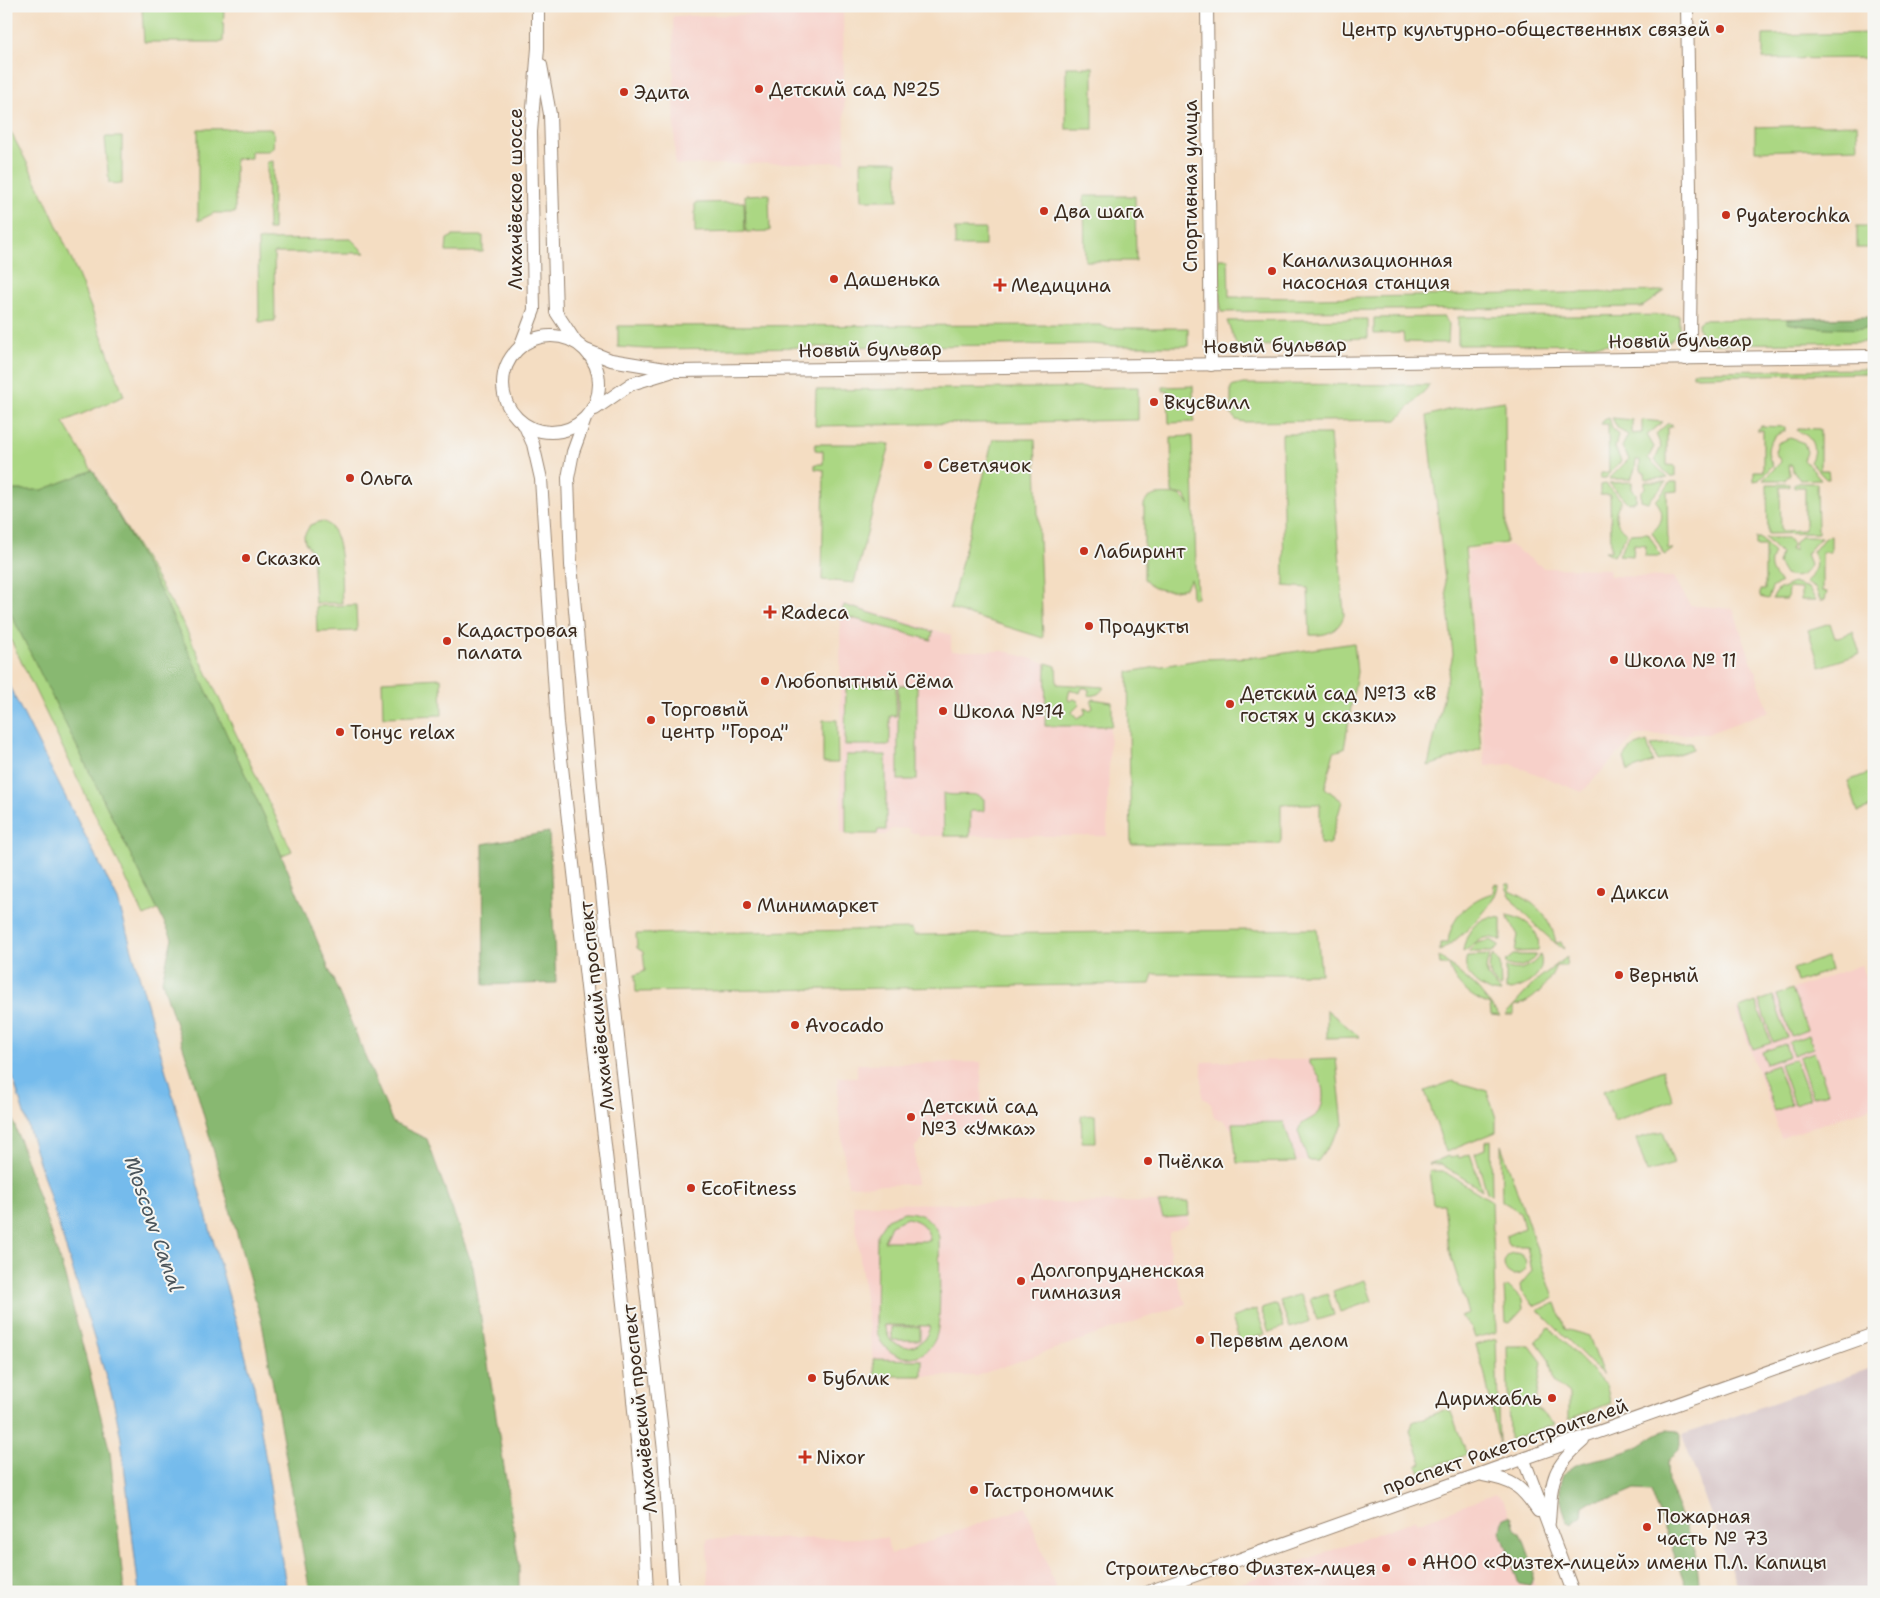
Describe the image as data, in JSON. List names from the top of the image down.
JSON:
{
  "streets": {
    "main road": [
      "Спортивная улица",
      "Лихачёвское шоссе",
      "Новый бульвар",
      "Лихачёвский проспект",
      "проспект Ракетостроителей"
    ]
  },
  "crossings": [
    ["Спортивная улица", "Новый бульвар"],
    ["Лихачёвское шоссе", "Новый бульвар"],
    ["Лихачёвское шоссе", "Лихачёвский проспект"],
    ["Новый бульвар", "Лихачёвский проспект"]
  ],
  "water": ["Moscow Canal"],
  "places": {
    "other": [
      "Центр культурно-общественных связей",
      "Детский сад №25",
      "Эдита",
      "Два шага",
      "Pyaterochka",
      "Канализационная насосная станция",
      "Дашенька",
      "ВкусВилл",
      "Светлячок",
      "Ольга",
      "Лабиринт",
      "Сказка",
      "Продукты",
      "Кадастровая палата",
      "Школа № 11",
      "Любопытный Сёма",
      "Детский сад №13 «В гостях у сказки»",
      "Школа №14",
      "Торговый центр \"Город\"",
      "Тонус relax",
      "Дикси",
      "Минимаркет",
      "Верный",
      "Avocado",
      "Детский сад №3 «Умка»",
      "Пчёлка",
      "EcoFitness",
      "Долгопрудненская гимназия",
      "Первым делом",
      "Бублик",
      "Дирижабль",
      "Гастрономчик",
      "Пожарная часть № 73",
      "АНОО «Физтех-лицей» имени П.Л. Капицы",
      "Строительство Физтех-лицея"
    ],
    "health": ["Медицина", "Radeca", "Nixor"]
  }
}
